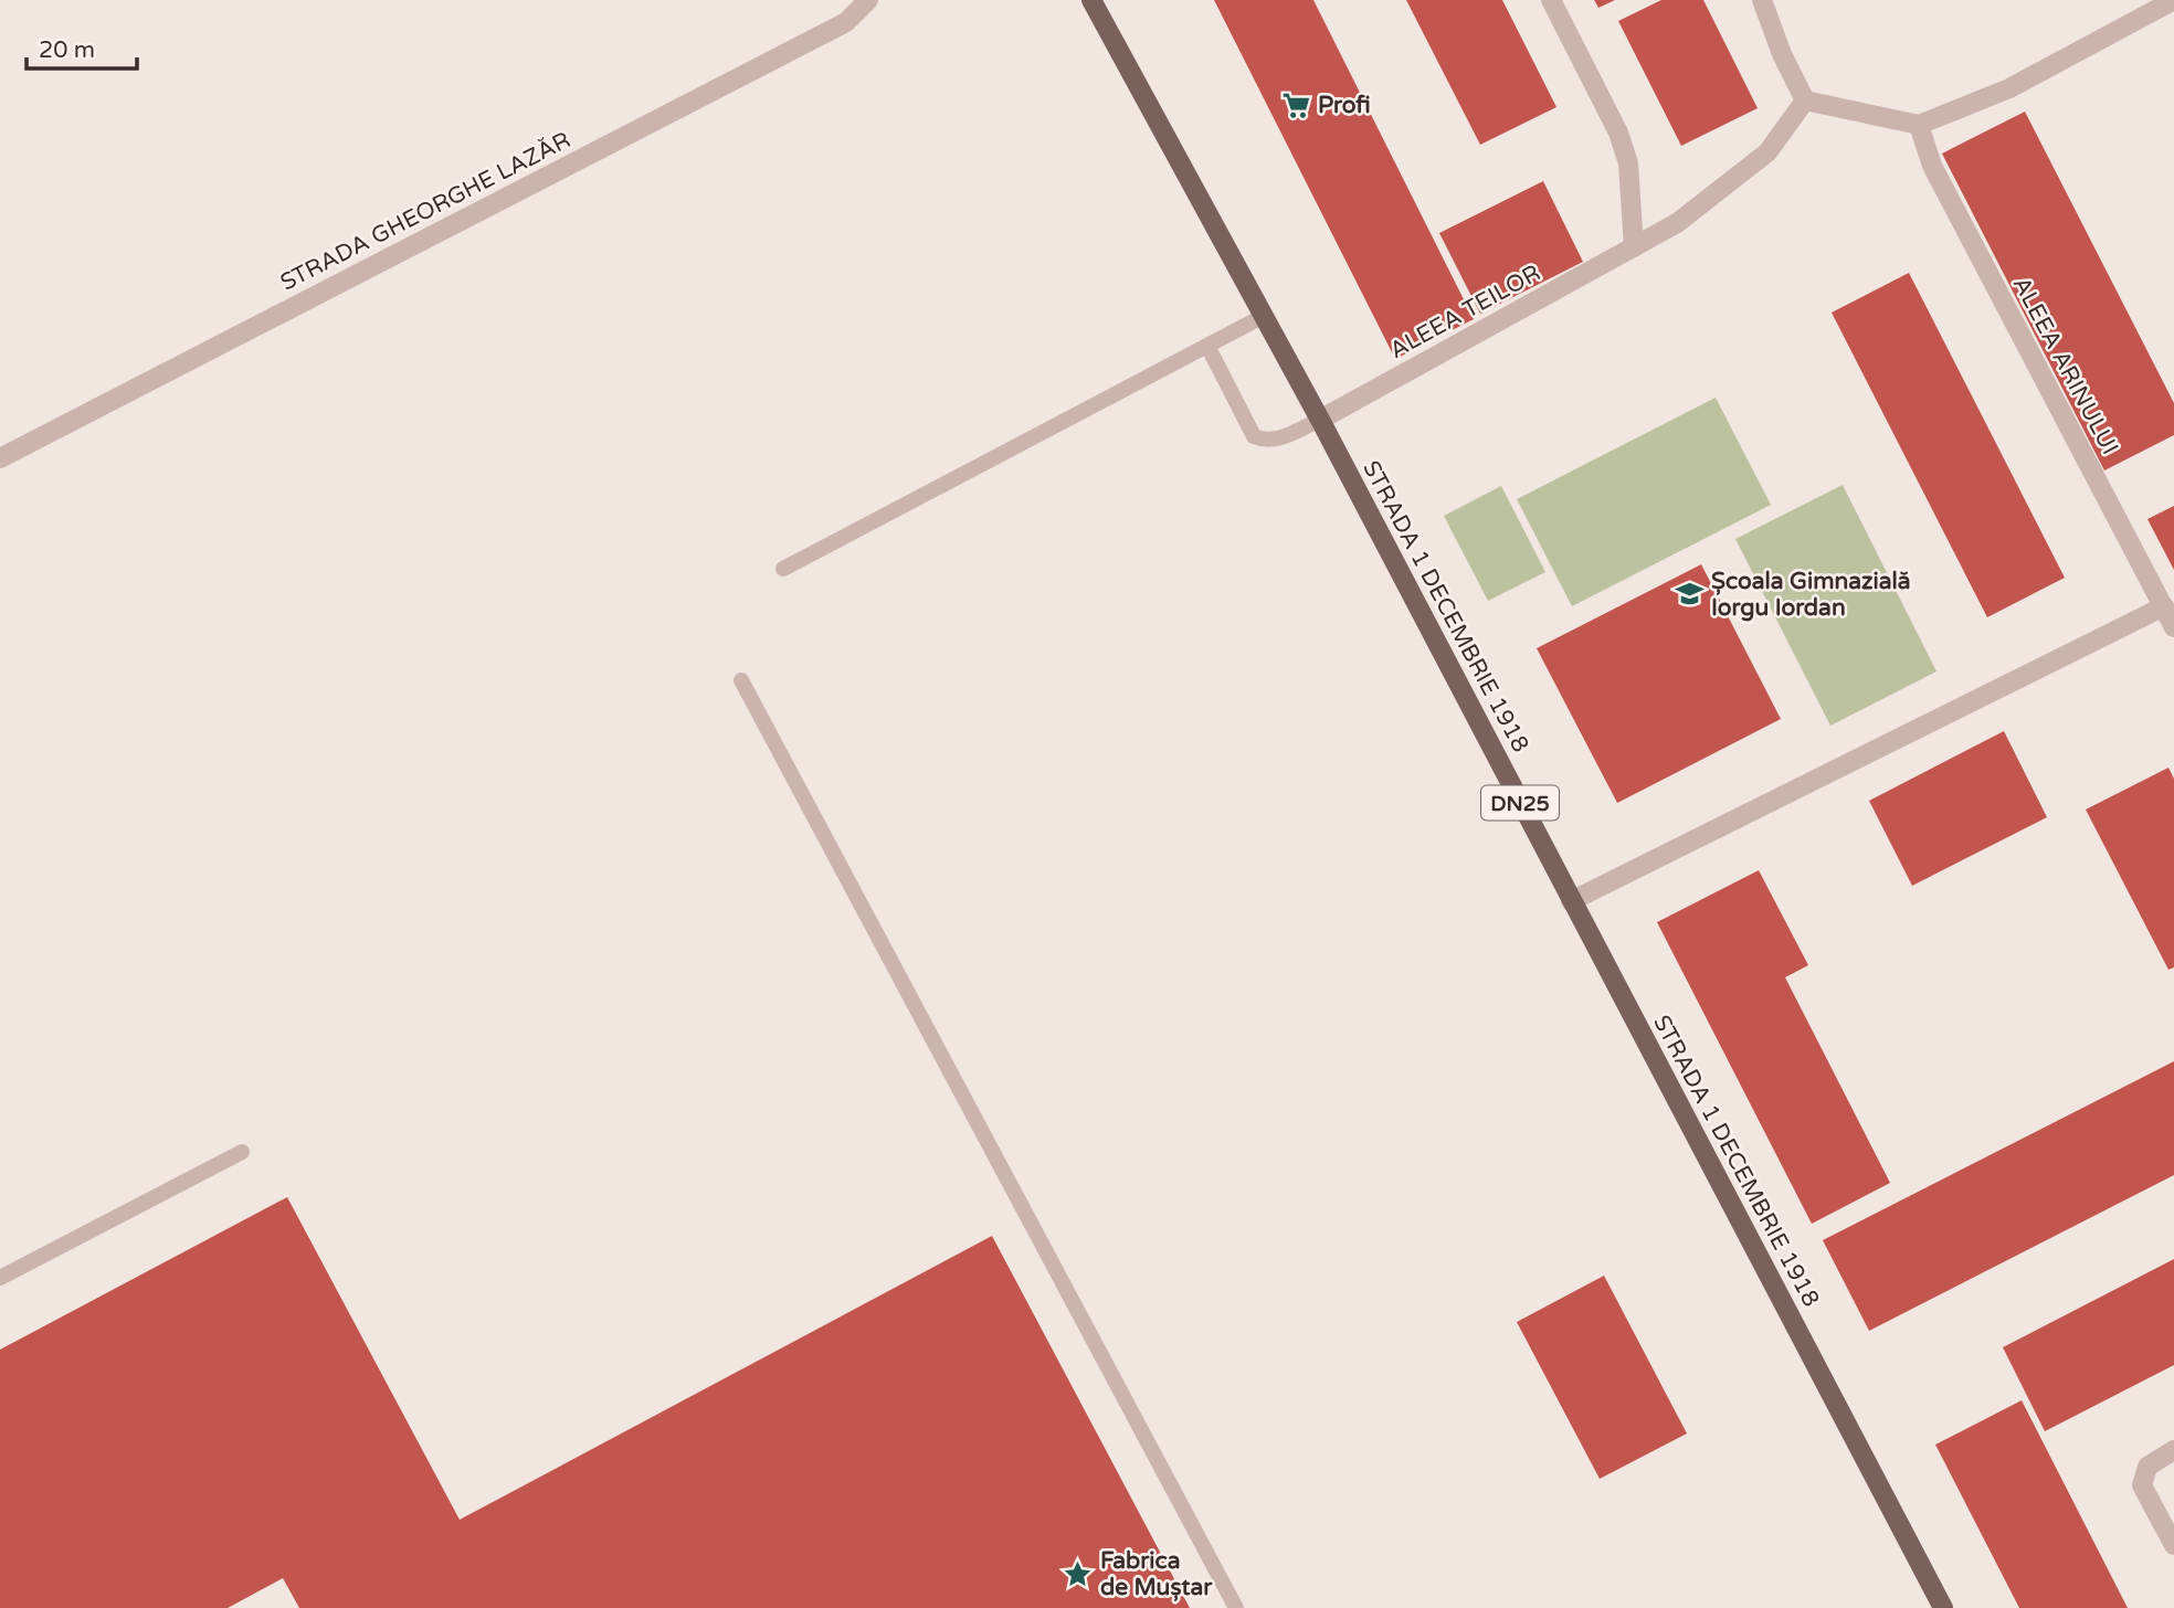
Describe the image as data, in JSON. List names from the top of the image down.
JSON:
{
  "streets": {
    "main road": ["STRADA 1 DECEMBRIE 1918", "DN25"],
    "street": ["STRADA GHEORGHE LAZĂR", "ALEEA TEILOR", "ALEEA ARINULUI"]
  },
  "crossings": [
    ["ALEEA TEILOR", "STRADA 1 DECEMBRIE 1918"]
  ],
  "places": {
    "supermarket": ["Profi"],
    "school or university": ["Școala Gimnazială Iorgu Iordan"],
    "place": ["Fabrica de Muștar"]
  },
  "scale_bar": "20 m"
}
